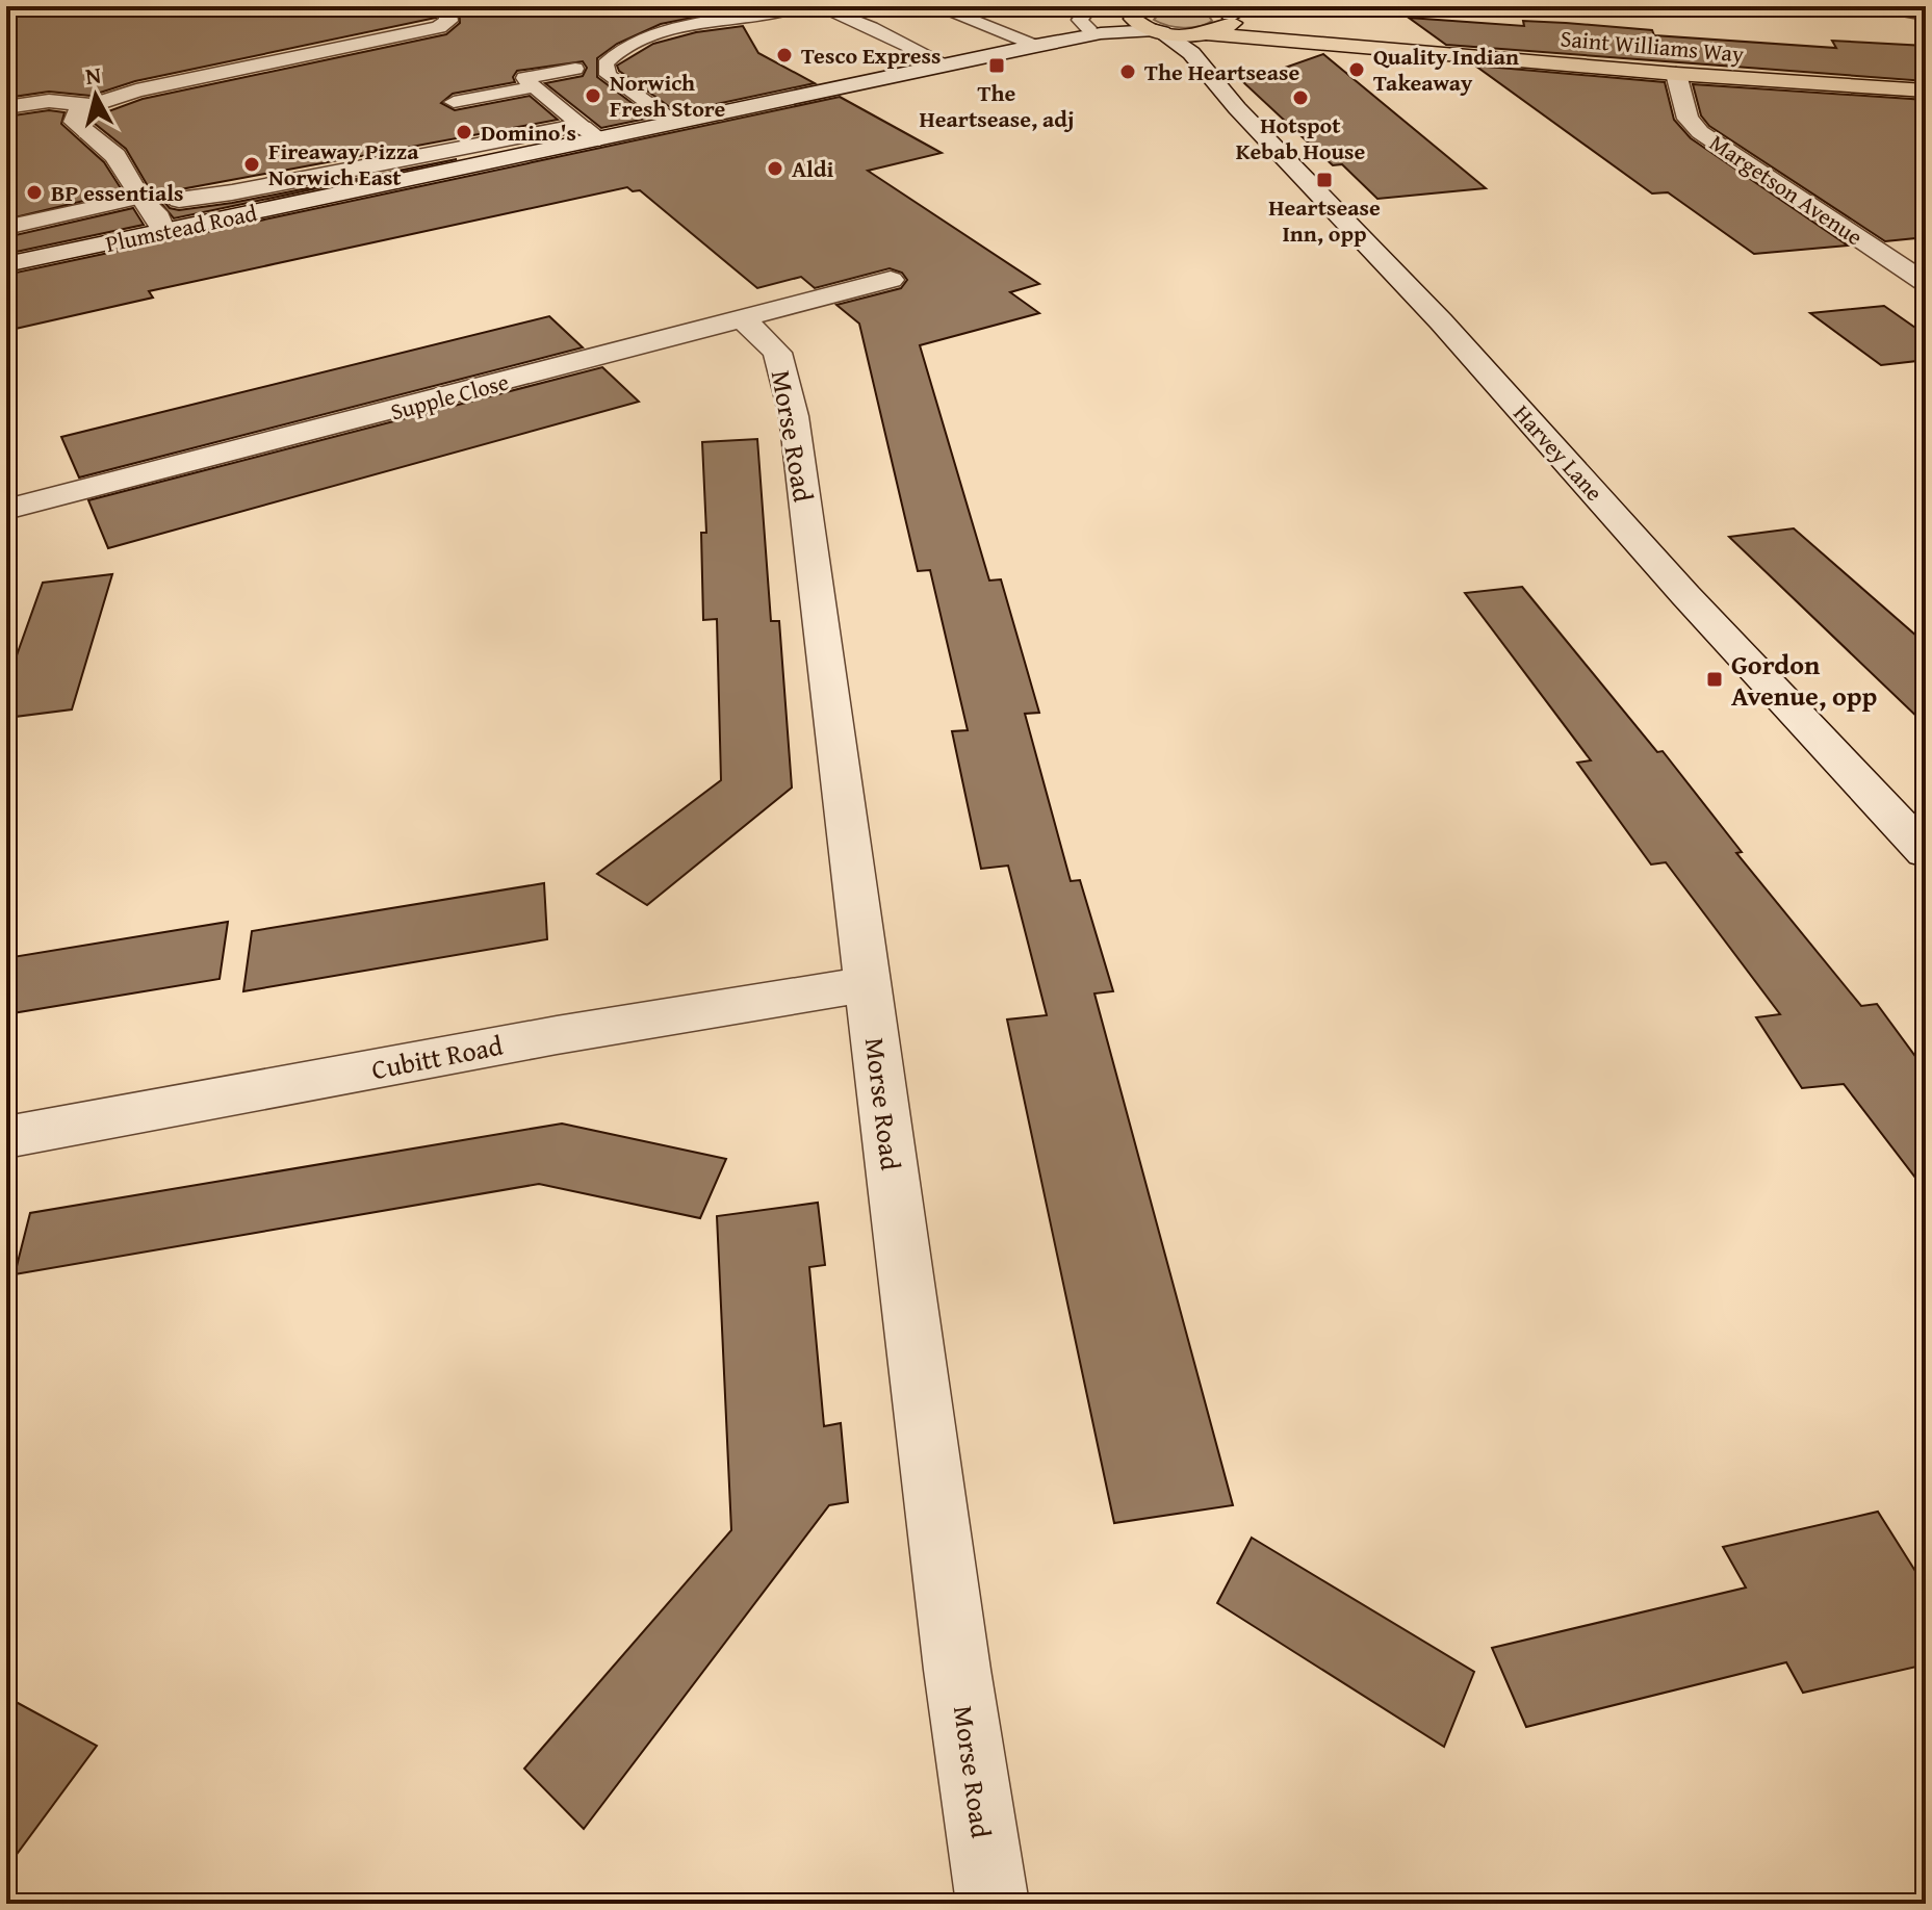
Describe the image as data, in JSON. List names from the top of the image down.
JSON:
{
  "streets": {
    "highway": ["Saint Williams Way"],
    "street": [
      "Margetson Avenue",
      "Plumstead Road",
      "Supple Close",
      "Morse Road",
      "Harvey Lane",
      "Cubitt Road"
    ]
  },
  "crossings": [
    ["Saint Williams Way", "Margetson Avenue"],
    ["Saint Williams Way", "Plumstead Road"],
    ["Saint Williams Way", "Harvey Lane"],
    ["Plumstead Road", "Harvey Lane"],
    ["Supple Close", "Morse Road"],
    ["Morse Road", "Cubitt Road"]
  ],
  "places": {
    "other": [
      "Tesco Express",
      "Quality Indian Takeaway",
      "The Heartsease",
      "Norwich Fresh Store",
      "Hotspot Kebab House",
      "Domino's",
      "Fireaway Pizza Norwich East",
      "Aldi",
      "BP essentials"
    ],
    "transit": ["The Heartsease, adj", "Heartsease Inn, opp", "Gordon Avenue, opp"]
  },
  "north": "top"
}
